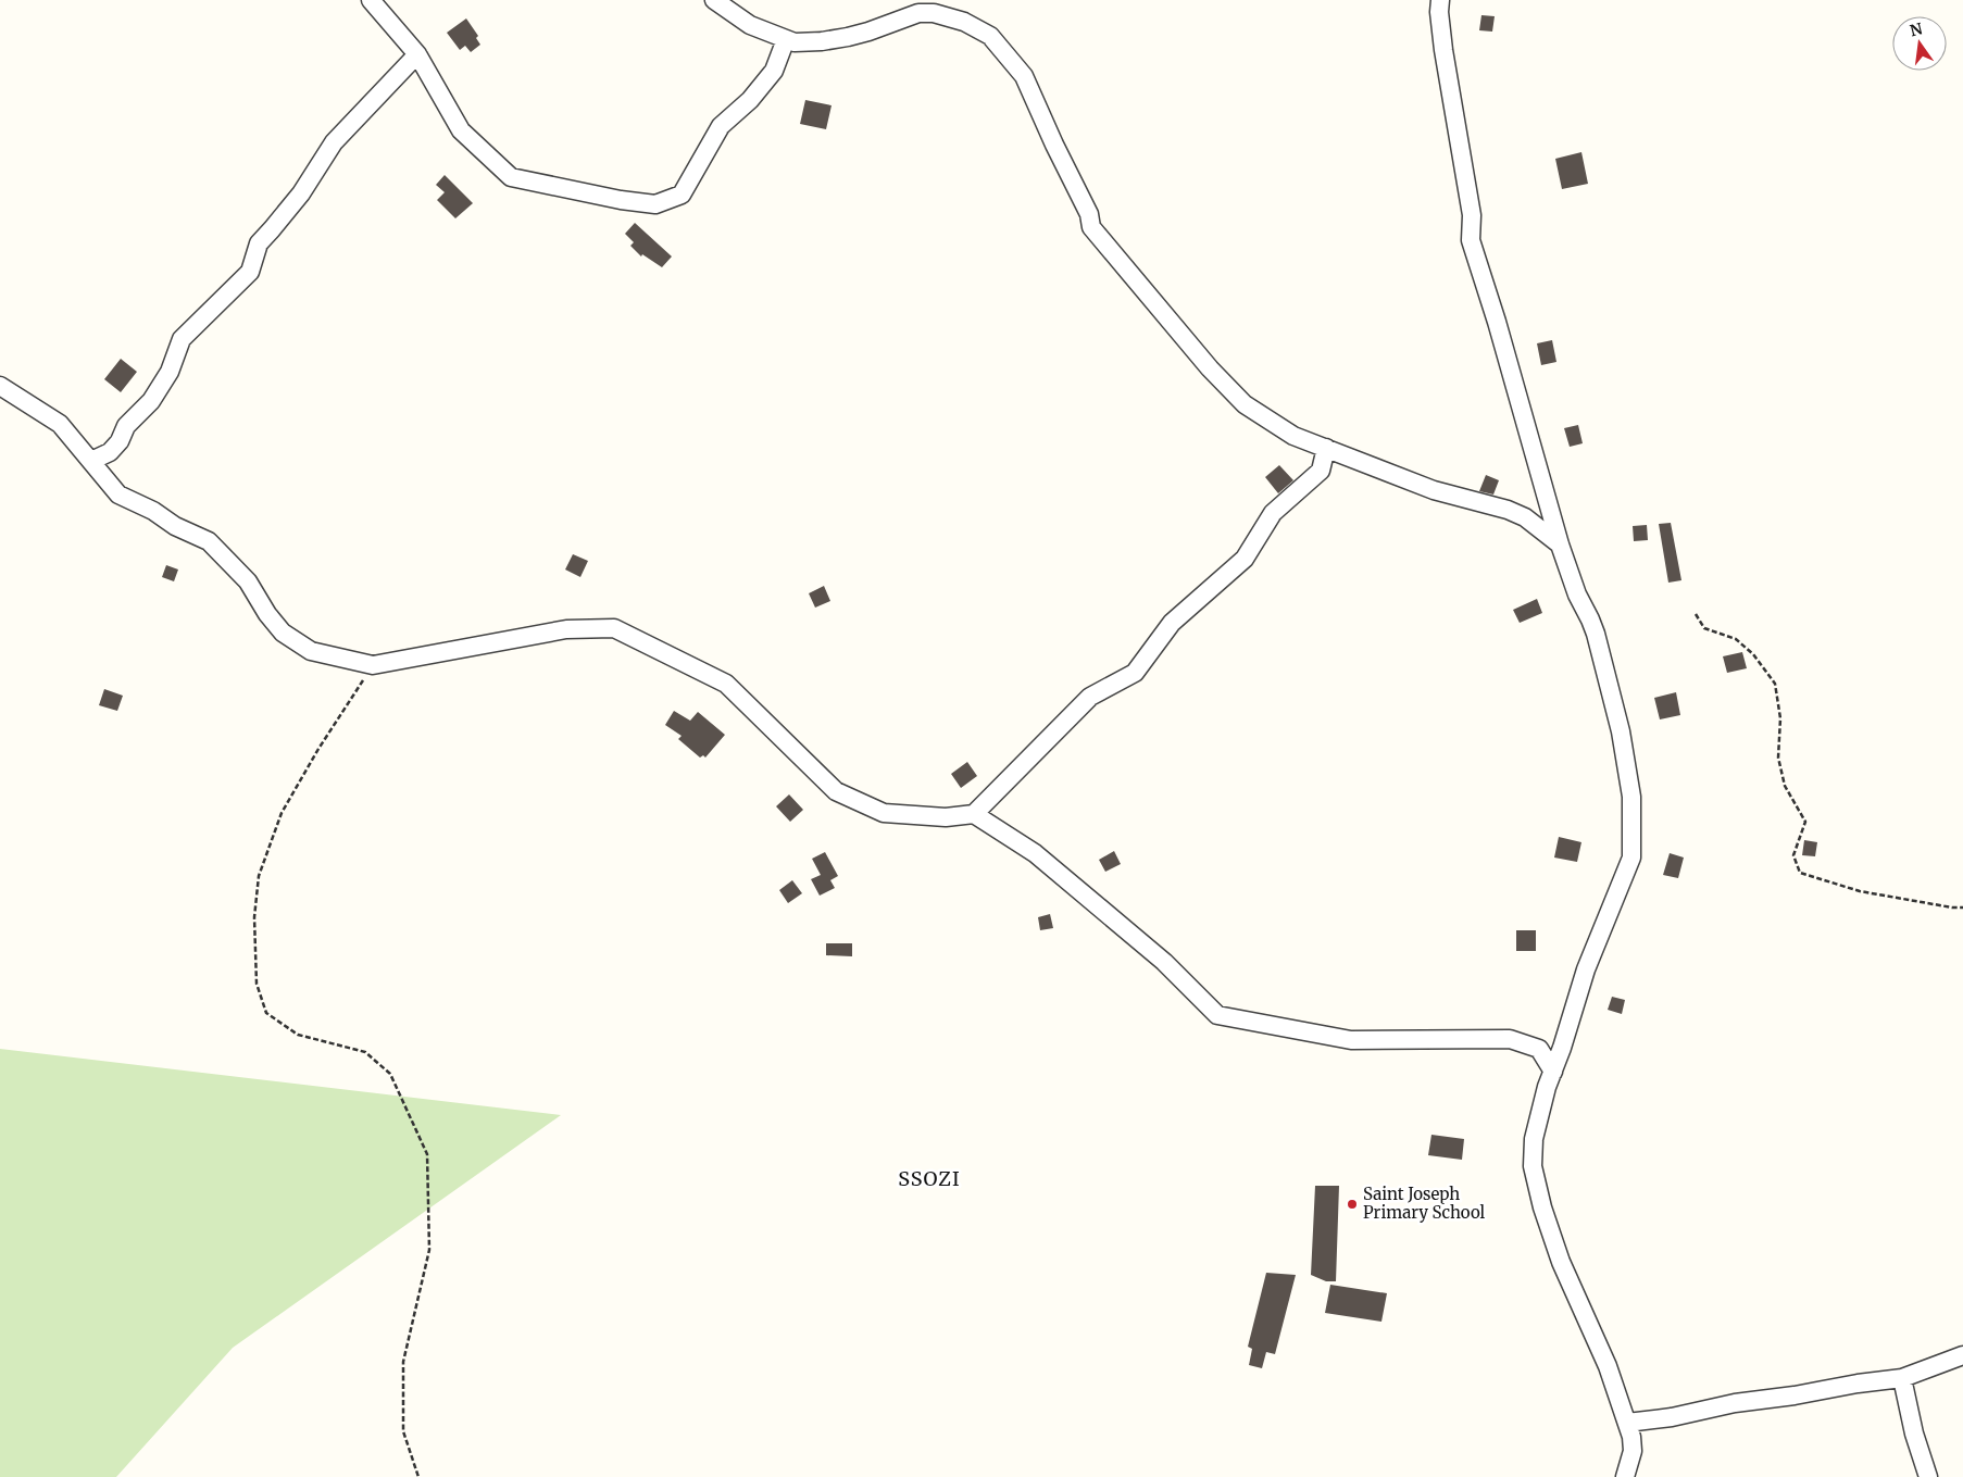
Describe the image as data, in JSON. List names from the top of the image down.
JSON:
{
  "districts": ["SSOZI"],
  "places": ["Saint Joseph Primary School"],
  "north": "top"
}
